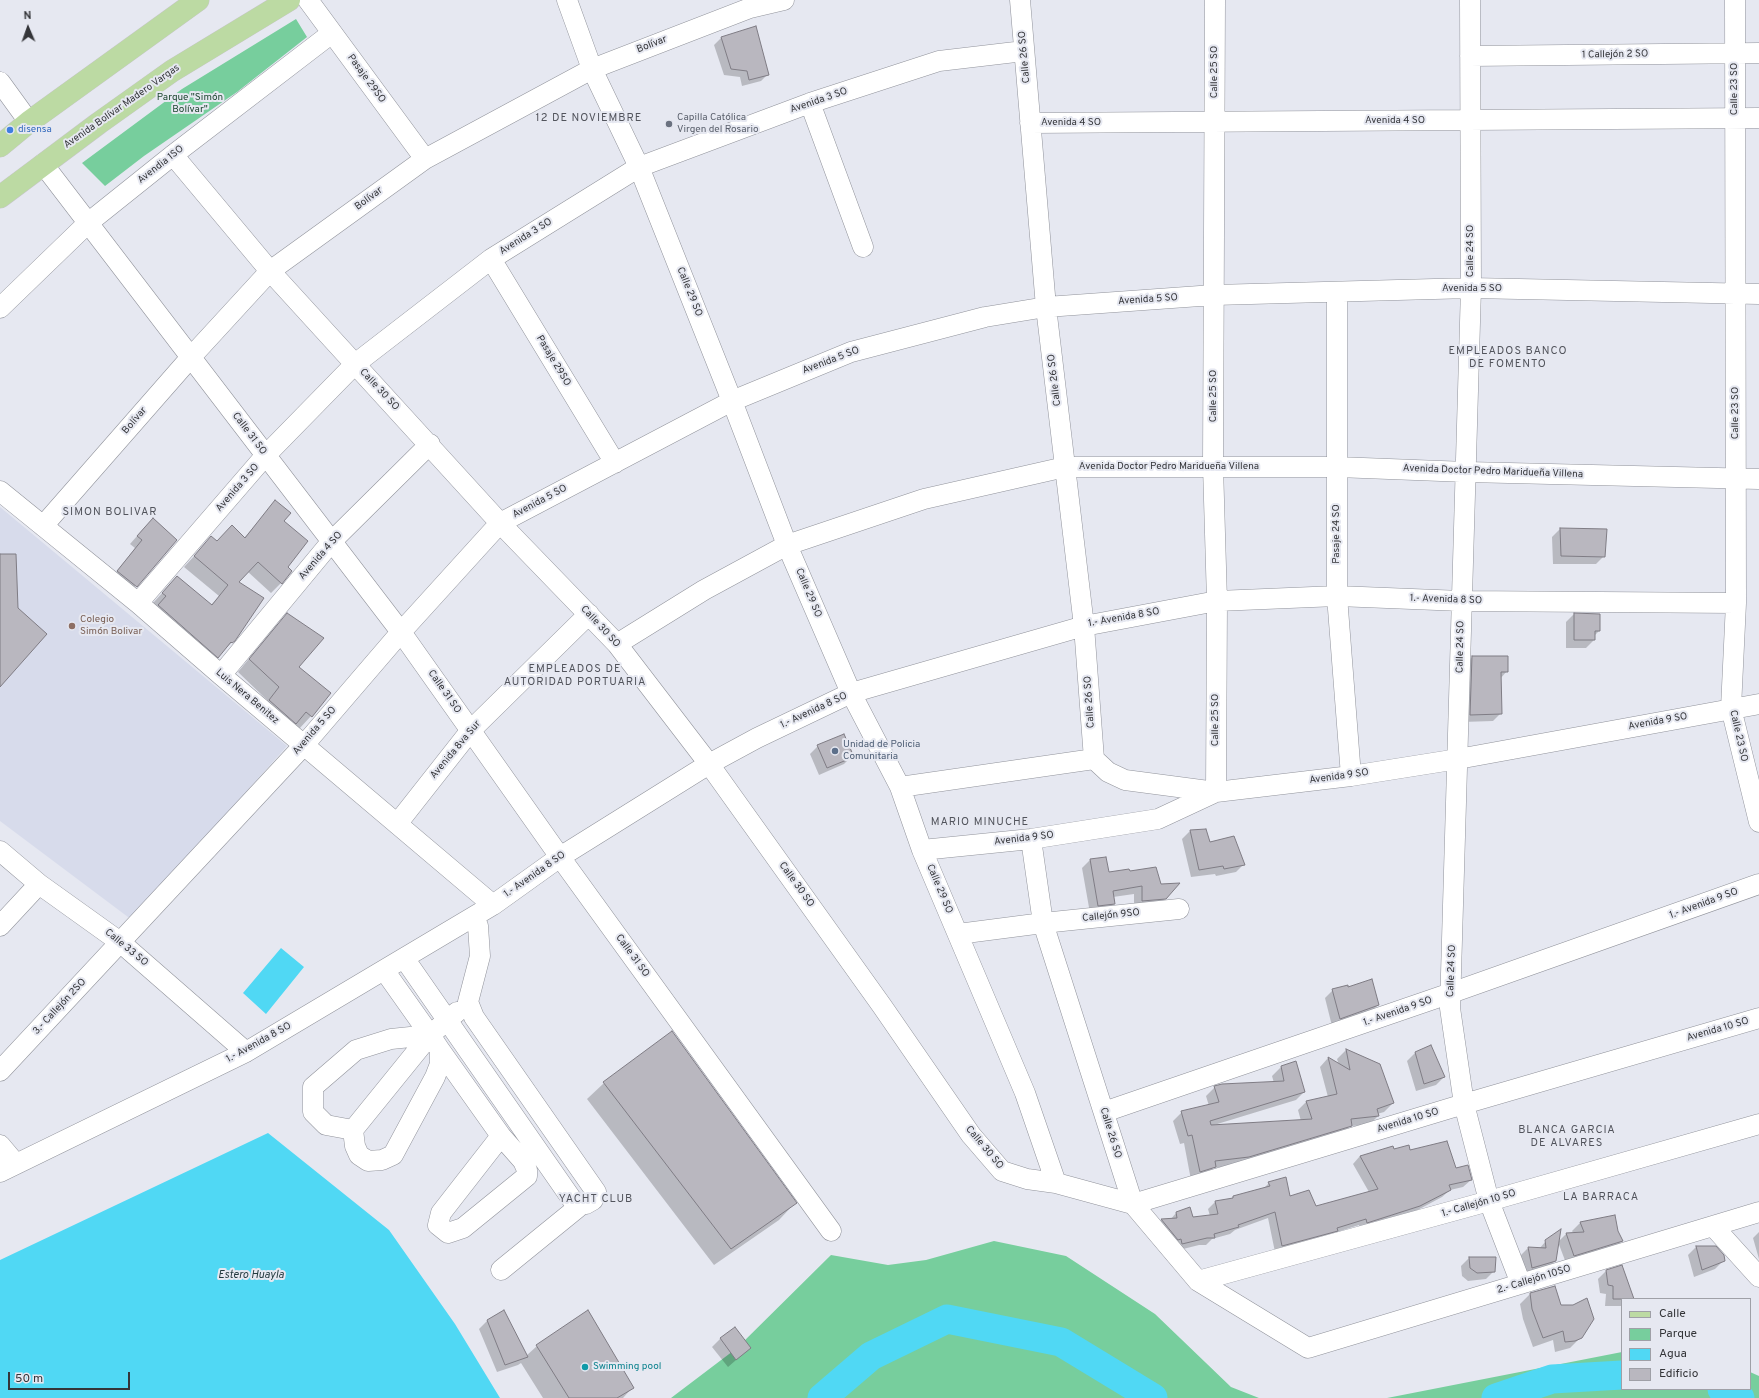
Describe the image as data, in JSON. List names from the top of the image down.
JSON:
{
  "streets": {
    "main road": ["Avenida Bolívar Madero Vargas"],
    "street": [
      "Bolívar",
      "1 Callejón 2 SO",
      "Calle 26 SO",
      "Calle 25 SO",
      "Pasaje 29SO",
      "Calle 23 SO",
      "Avenida 3 SO",
      "Avenida 4 SO",
      "Avendia 1SO",
      "Calle 24 SO",
      "Avenida 5 SO",
      "Calle 29 SO",
      "Calle 30 SO",
      "Calle 31 SO",
      "Avenida Doctor Pedro Maridueña Villena",
      "Pasaje 24 SO",
      "1.- Avenida 8 SO",
      "Luis Nera Benitez",
      "Avenida 9 SO",
      "Avenida 8va Sur",
      "1.- Avenida 9 SO",
      "Callejón 9SO",
      "Calle 33 SO",
      "3.- Callejón 2SO",
      "Avenida 10 SO",
      "1.- Callejón 10 SO",
      "2.- Callejón 10SO"
    ]
  },
  "crossings": [
    ["Bolívar", "Pasaje 29SO"],
    ["Bolívar", "Calle 29 SO"],
    ["Bolívar", "Calle 30 SO"],
    ["Bolívar", "Calle 31 SO"],
    ["Bolívar", "Luis Nera Benitez"],
    ["1 Callejón 2 SO", "Calle 23 SO"],
    ["1 Callejón 2 SO", "Calle 24 SO"],
    ["Calle 26 SO", "Avenida 3 SO"],
    ["Calle 26 SO", "Avenida 4 SO"],
    ["Calle 26 SO", "Avenida 5 SO"],
    ["Calle 26 SO", "Avenida Doctor Pedro Maridueña Villena"],
    ["Calle 26 SO", "1.- Avenida 8 SO"],
    ["Calle 26 SO", "Avenida 9 SO"],
    ["Calle 26 SO", "1.- Avenida 9 SO"],
    ["Calle 26 SO", "Callejón 9SO"],
    ["Calle 26 SO", "Avenida 10 SO"],
    ["Calle 26 SO", "1.- Callejón 10 SO"],
    ["Calle 26 SO", "2.- Callejón 10SO"],
    ["Calle 25 SO", "Avenida 4 SO"],
    ["Calle 25 SO", "Avenida 5 SO"],
    ["Calle 25 SO", "Avenida Doctor Pedro Maridueña Villena"],
    ["Calle 25 SO", "1.- Avenida 8 SO"],
    ["Calle 25 SO", "Avenida 9 SO"],
    ["Pasaje 29SO", "Avenida 3 SO"],
    ["Pasaje 29SO", "Avendia 1SO"],
    ["Pasaje 29SO", "Avenida 5 SO"],
    ["Calle 23 SO", "Avenida 4 SO"],
    ["Calle 23 SO", "Avenida 5 SO"],
    ["Calle 23 SO", "Avenida Doctor Pedro Maridueña Villena"],
    ["Calle 23 SO", "1.- Avenida 8 SO"],
    ["Calle 23 SO", "Avenida 9 SO"],
    ["Avenida 3 SO", "Calle 29 SO"],
    ["Avenida 3 SO", "Calle 30 SO"],
    ["Avenida 3 SO", "Calle 31 SO"],
    ["Avenida 3 SO", "Luis Nera Benitez"],
    ["Avenida Bolívar Madero Vargas", "Calle 31 SO"],
    ["Avenida 4 SO", "Calle 24 SO"],
    ["Avenida 4 SO", "Calle 30 SO"],
    ["Avenida 4 SO", "Calle 31 SO"],
    ["Avenida 4 SO", "Luis Nera Benitez"],
    ["Avendia 1SO", "Calle 30 SO"],
    ["Avendia 1SO", "Calle 31 SO"],
    ["Calle 24 SO", "Avenida 5 SO"],
    ["Calle 24 SO", "Avenida Doctor Pedro Maridueña Villena"],
    ["Calle 24 SO", "1.- Avenida 8 SO"],
    ["Calle 24 SO", "Avenida 9 SO"],
    ["Calle 24 SO", "1.- Avenida 9 SO"],
    ["Calle 24 SO", "Avenida 10 SO"],
    ["Calle 24 SO", "1.- Callejón 10 SO"],
    ["Calle 24 SO", "2.- Callejón 10SO"],
    ["Avenida 5 SO", "Calle 29 SO"],
    ["Avenida 5 SO", "Calle 30 SO"],
    ["Avenida 5 SO", "Calle 31 SO"],
    ["Avenida 5 SO", "Pasaje 24 SO"],
    ["Avenida 5 SO", "Luis Nera Benitez"],
    ["Avenida 5 SO", "Calle 33 SO"],
    ["Avenida 5 SO", "3.- Callejón 2SO"],
    ["Calle 29 SO", "Calle 30 SO"],
    ["Calle 29 SO", "Avenida Doctor Pedro Maridueña Villena"],
    ["Calle 29 SO", "1.- Avenida 8 SO"],
    ["Calle 29 SO", "Avenida 9 SO"],
    ["Calle 29 SO", "Callejón 9SO"],
    ["Calle 30 SO", "Avenida Doctor Pedro Maridueña Villena"],
    ["Calle 30 SO", "1.- Avenida 8 SO"],
    ["Calle 30 SO", "Avenida 8va Sur"],
    ["Calle 31 SO", "1.- Avenida 8 SO"],
    ["Calle 31 SO", "Avenida 8va Sur"],
    ["Avenida Doctor Pedro Maridueña Villena", "Pasaje 24 SO"],
    ["Pasaje 24 SO", "1.- Avenida 8 SO"],
    ["Pasaje 24 SO", "Avenida 9 SO"],
    ["1.- Avenida 8 SO", "Luis Nera Benitez"],
    ["1.- Avenida 8 SO", "Calle 33 SO"],
    ["Luis Nera Benitez", "Avenida 8va Sur"],
    ["Calle 33 SO", "3.- Callejón 2SO"]
  ],
  "districts": [
    "12 DE NOVIEMBRE",
    "EMPLEADOS BANCO DE FOMENTO",
    "SIMON BOLIVAR",
    "EMPLEADOS DE AUTORIDAD PORTUARIA",
    "MARIO MINUCHE",
    "BLANCA GARCIA DE ALVARES",
    "LA BARRACA",
    "YACHT CLUB"
  ],
  "water": ["Estero Huayla"],
  "parks": ["Parque \"Simón Bolívar\""],
  "places": [
    "Capilla Católica Virgen del Rosario",
    "disensa",
    "Colegio Simón Bolivar",
    "Unidad de Policia Comunitaria",
    "Swimming pool"
  ],
  "legend": [
    "Calle",
    "Parque",
    "Agua",
    "Edificio"
  ],
  "scale_bar": "50 m",
  "north": "top"
}
